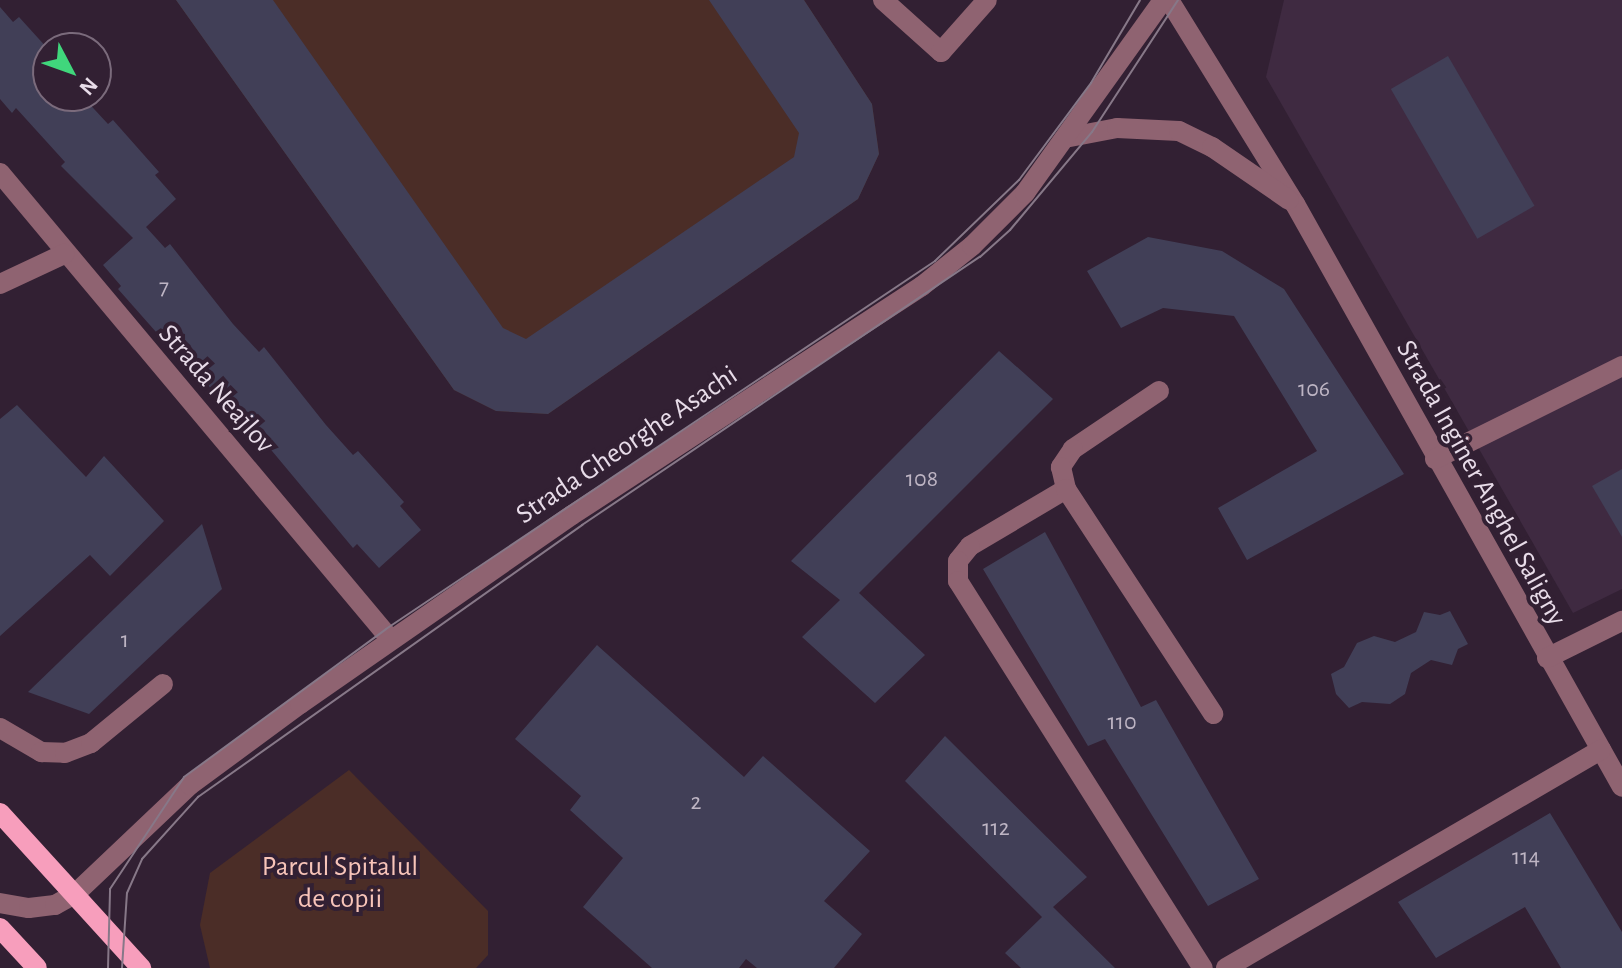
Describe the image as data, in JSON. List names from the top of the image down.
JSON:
{
  "streets": {
    "street": ["Strada Neajlov", "Strada Gheorghe Asachi", "Strada Inginer Anghel Saligny"]
  },
  "crossings": [
    ["Strada Neajlov", "Strada Gheorghe Asachi"],
    ["Strada Gheorghe Asachi", "Strada Inginer Anghel Saligny"]
  ],
  "parks": ["Parcul Spitalul de copii"],
  "house_numbers": [
    "7",
    "106",
    "108",
    "1",
    "110",
    "2",
    "112",
    "114"
  ],
  "north": "bottom right"
}
